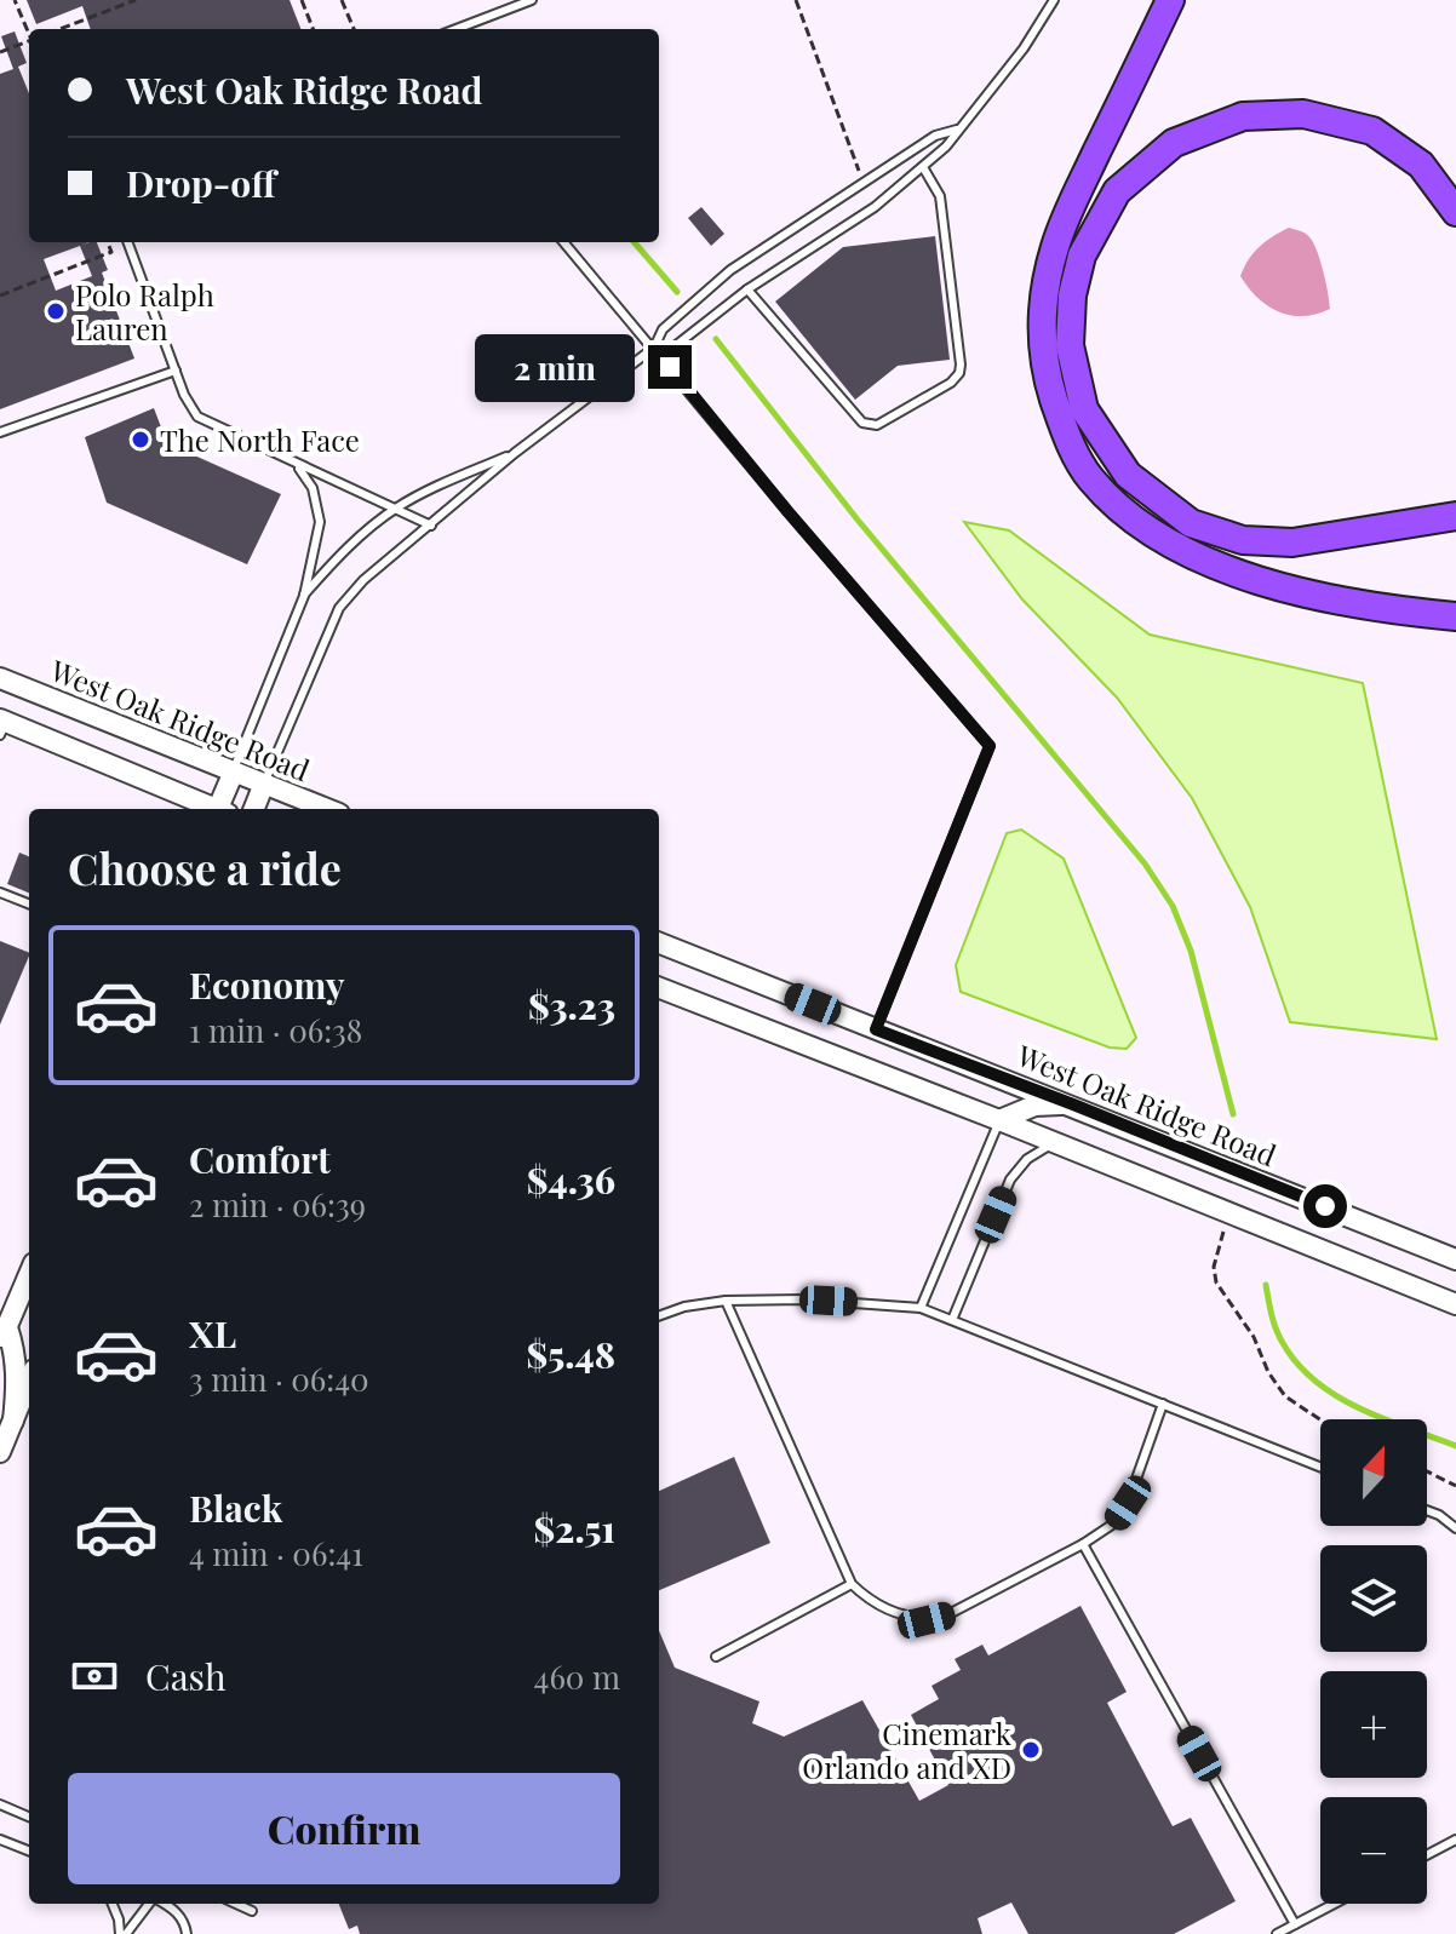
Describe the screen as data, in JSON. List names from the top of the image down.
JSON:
{
  "streets": {
    "street": ["West Oak Ridge Road"]
  },
  "places": ["Polo Ralph Lauren", "The North Face", "Cinemark Orlando and XD"],
  "north": "top",
  "page": {
    "banner": ["West Oak Ridge Road", "Drop-off"],
    "bubble": "2 min",
    "heading": "Choose a ride",
    "list": [
      {
        "name": "Economy",
        "note": "1 min · 06:38",
        "value": "$3.23"
      },
      {
        "name": "Comfort",
        "note": "2 min · 06:39",
        "value": "$4.36"
      },
      {
        "name": "XL",
        "note": "3 min · 06:40",
        "value": "$5.48"
      },
      {
        "name": "Black",
        "note": "4 min · 06:41",
        "value": "$2.51"
      }
    ],
    "map_buttons": ["+", "−"],
    "pay": ["Cash", "460 m"],
    "buttons": "Confirm"
  }
}
